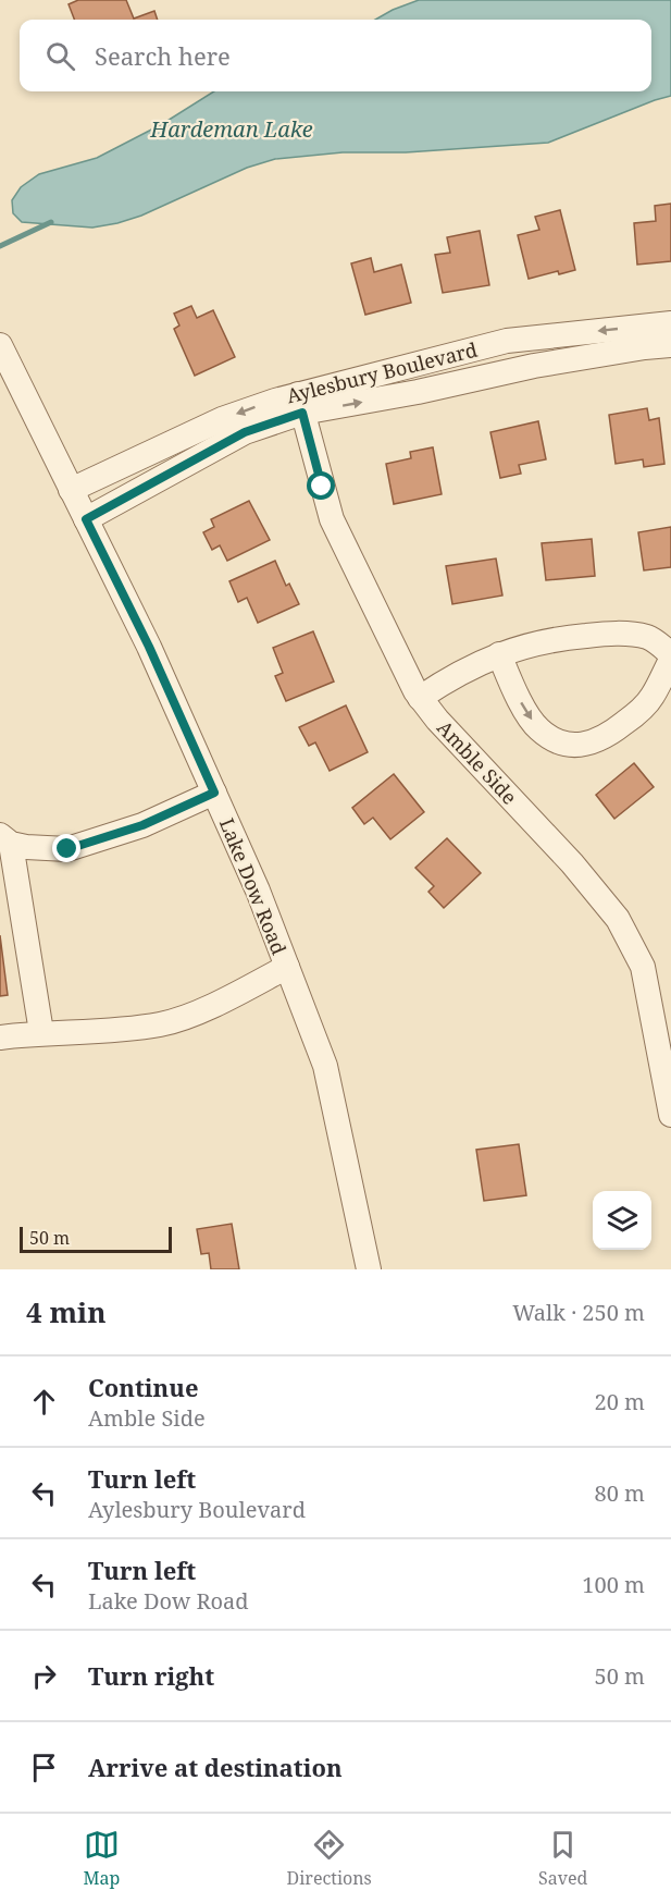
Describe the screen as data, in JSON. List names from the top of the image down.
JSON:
{
  "streets": {
    "street": ["Aylesbury Boulevard", "Amble Side", "Lake Dow Road"]
  },
  "crossings": [
    ["Aylesbury Boulevard", "Amble Side"],
    ["Aylesbury Boulevard", "Lake Dow Road"]
  ],
  "water": ["Hardeman Lake"],
  "scale_bar": "50 m",
  "page": {
    "search": "Search here",
    "scale": "50 m",
    "heading": ["4 min", "Walk · 250 m"],
    "list": [
      ["Continue", "Amble Side", "20 m"],
      ["Turn left", "Aylesbury Boulevard", "80 m"],
      ["Turn left", "Lake Dow Road", "100 m"],
      ["Turn right", "50 m"],
      "Arrive at destination"
    ],
    "nav": ["Map", "Directions", "Saved"]
  }
}
